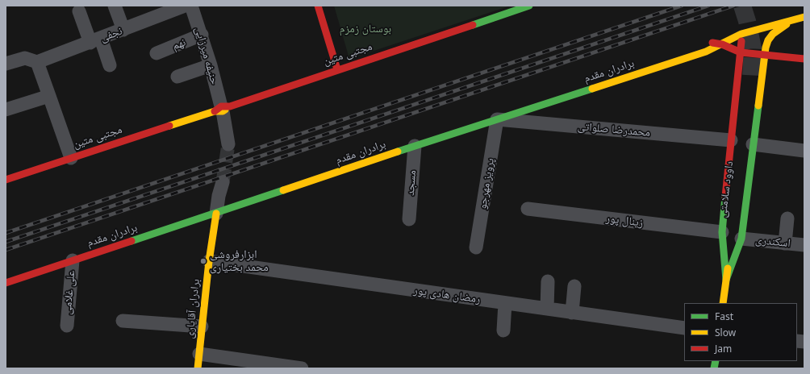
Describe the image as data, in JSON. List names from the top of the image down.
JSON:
{
  "streets": {
    "street": [
      "نجفی",
      "نهم",
      "مجتبی متین",
      "حنیفه میرزایی",
      "برادران مقدم",
      "محمدرضا صلواتی",
      "مسجد",
      "پرویز مهرجو",
      "زینال پور",
      "اسکندری",
      "علی غلامی",
      "رمضان هادی پور",
      "برادران آقایاری"
    ]
  },
  "crossings": [
    ["نهم", "حنیفه میرزایی"],
    ["مجتبی متین", "حنیفه میرزایی"],
    ["برادران مقدم", "محمدرضا صلواتی"],
    ["برادران مقدم", "مسجد"],
    ["برادران مقدم", "پرویز مهرجو"],
    ["برادران مقدم", "علی غلامی"],
    ["برادران مقدم", "برادران آقایاری"],
    ["محمدرضا صلواتی", "پرویز مهرجو"],
    ["رمضان هادی پور", "برادران آقایاری"]
  ],
  "parks": ["بوستان زمزم"],
  "places": ["ابزارفروشی محمد بختیاری"],
  "legend": ["Fast", "Slow", "Jam"]
}
